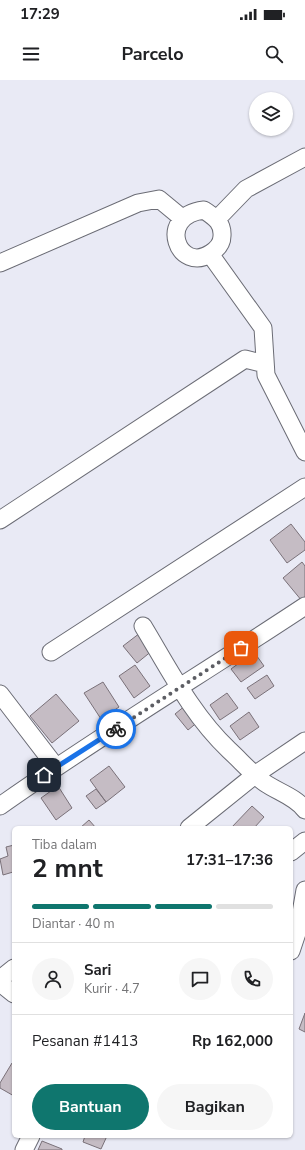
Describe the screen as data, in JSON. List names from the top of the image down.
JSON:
{
  "page": {
    "status": "17:29",
    "header": "Parcelo",
    "heading": ["2 mnt", "Tiba dalam", "17:31–17:36"],
    "panel": [
      "Sari",
      "Kurir · 4.7",
      "Pesanan #1413",
      "Rp 162,000"
    ],
    "bar": "Diantar · 40 m",
    "buttons": ["Bantuan", "Bagikan"]
  }
}
